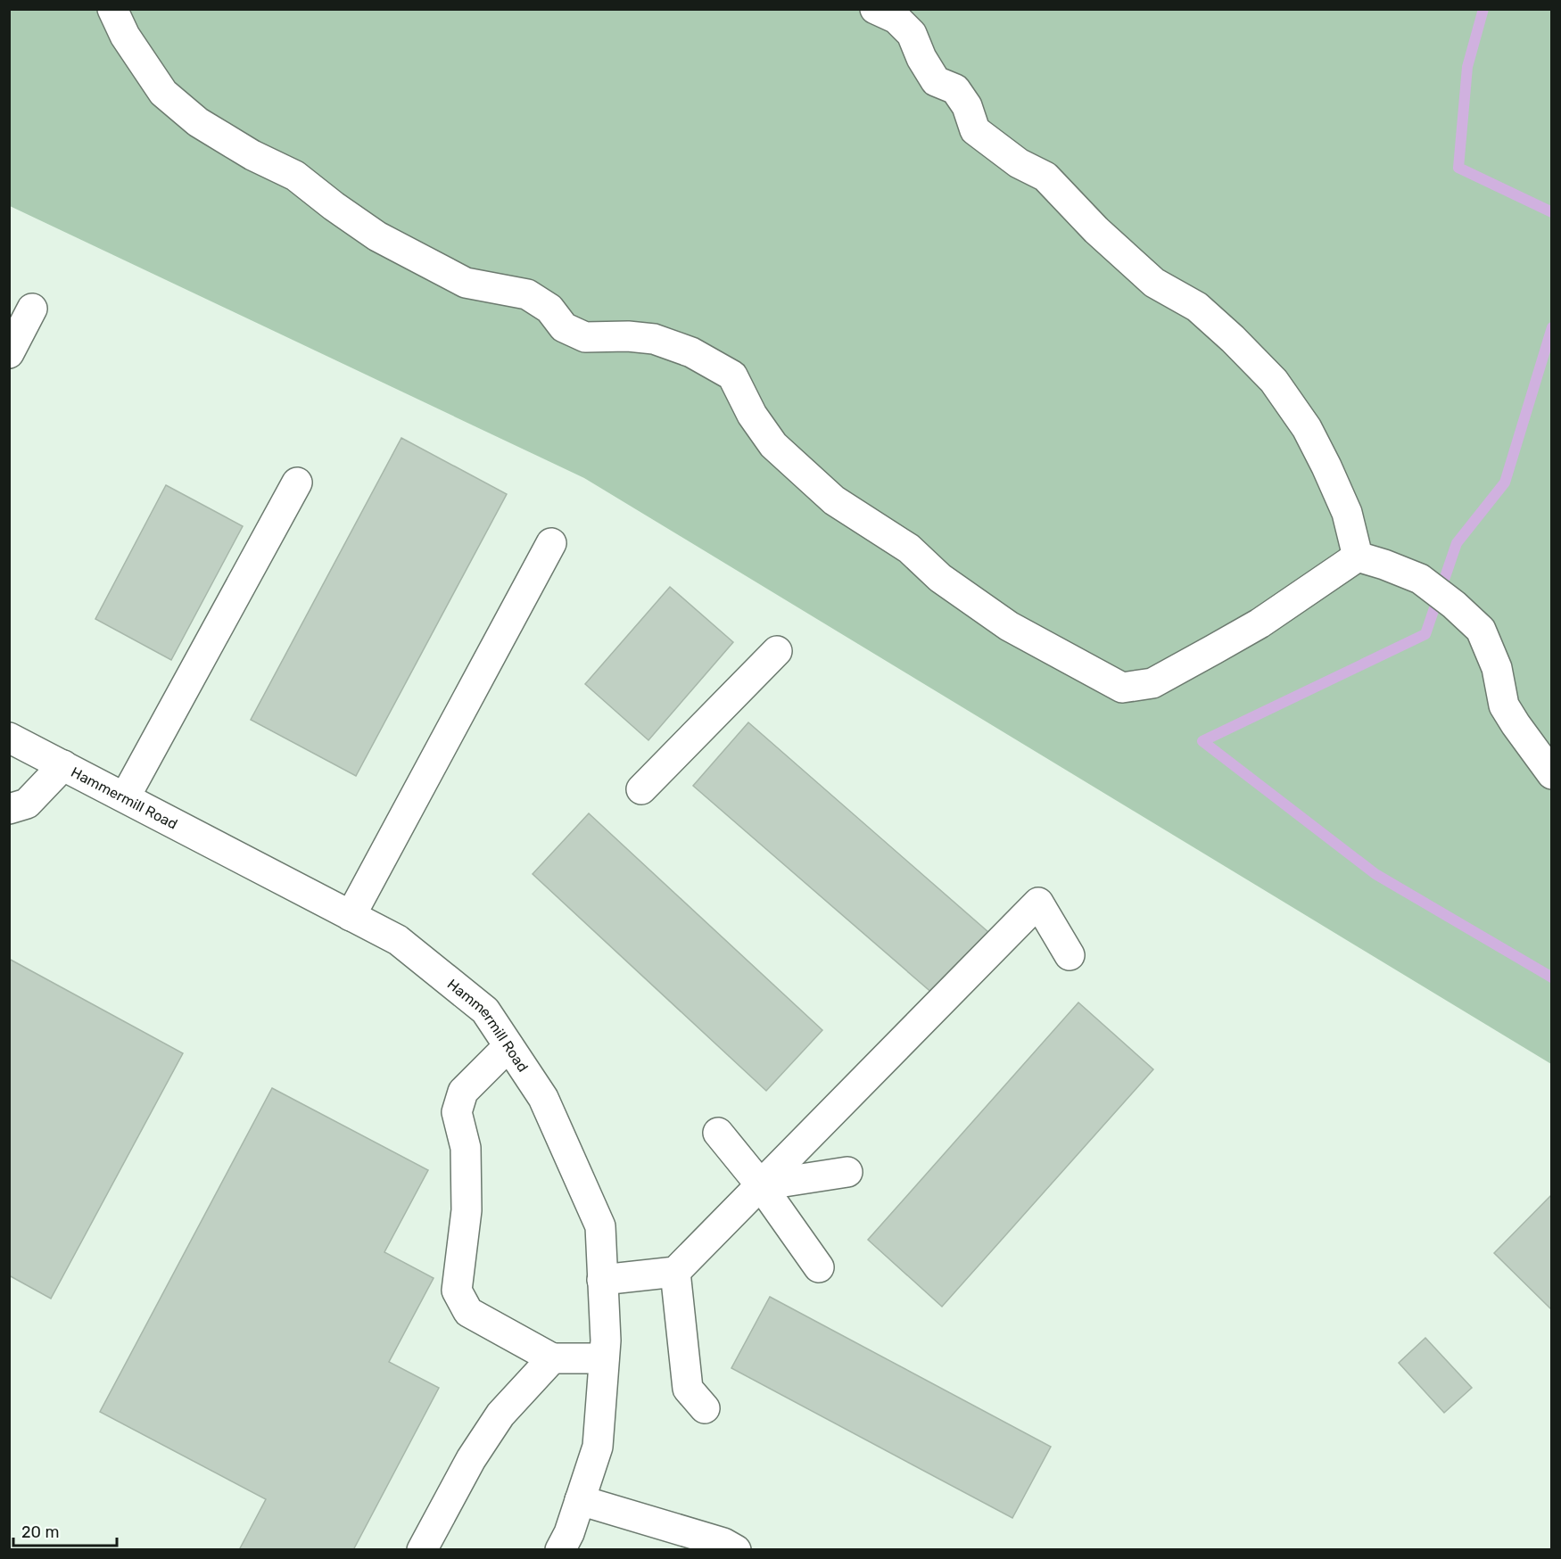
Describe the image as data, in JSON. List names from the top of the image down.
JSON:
{
  "streets": {
    "street": ["Hammermill Road"]
  },
  "scale_bar": "20 m"
}
